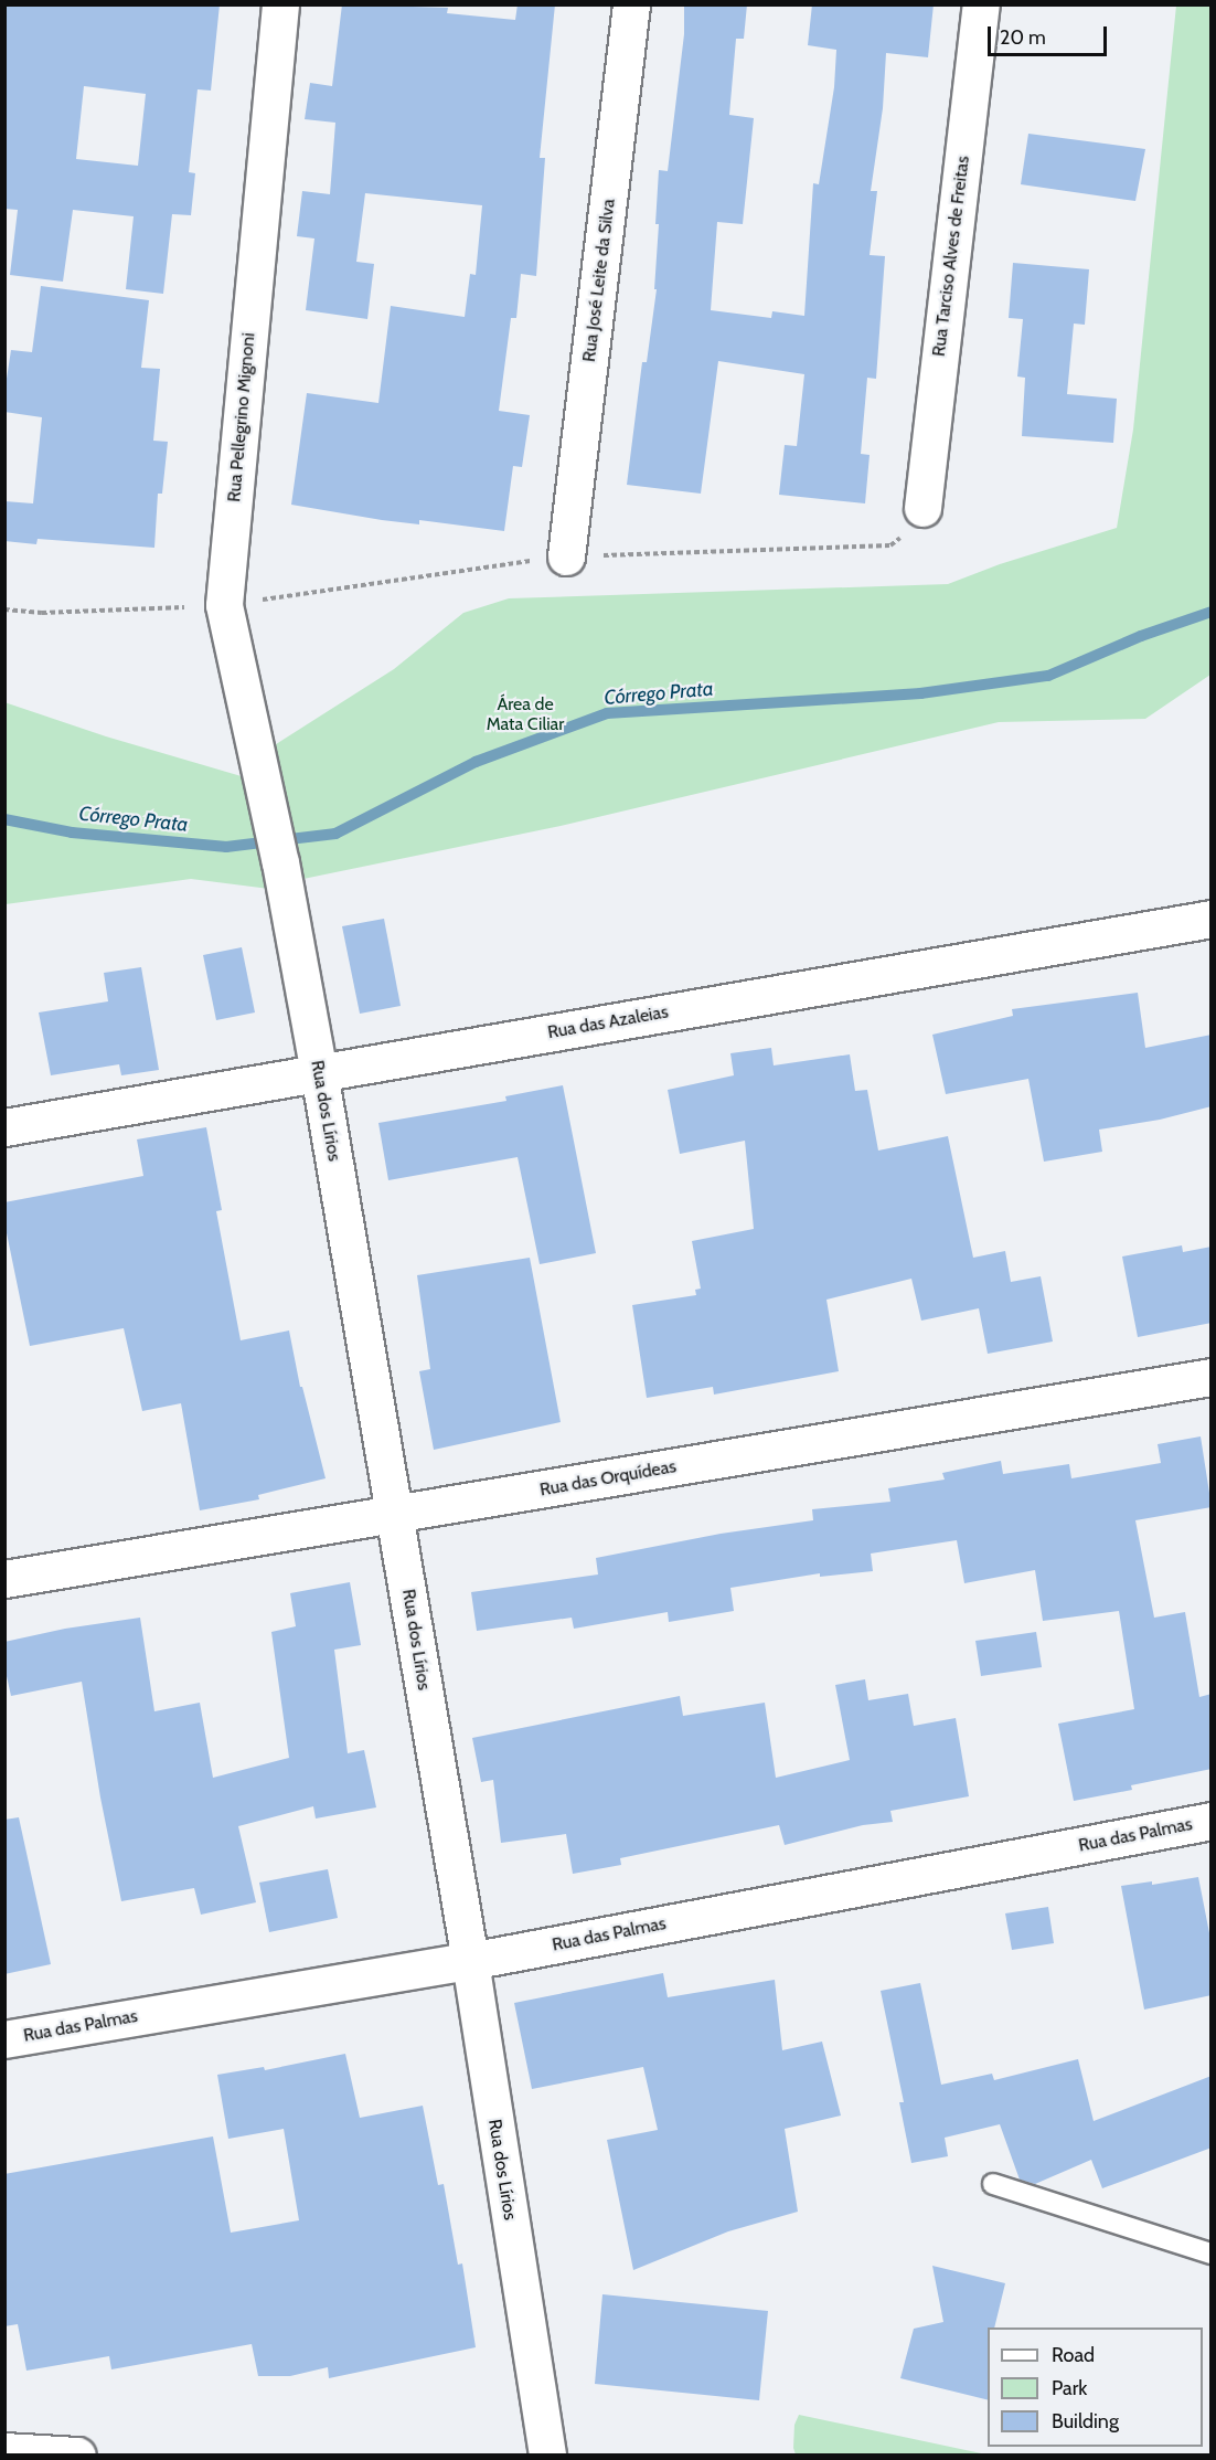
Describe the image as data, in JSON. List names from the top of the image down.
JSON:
{
  "streets": {
    "main road": [
      "Rua Tarciso Alves de Freitas",
      "Rua José Leite da Silva",
      "Rua Pellegrino Mignoni",
      "Rua das Azaleias",
      "Rua dos Lírios",
      "Rua das Orquídeas",
      "Rua das Palmas"
    ]
  },
  "crossings": [
    ["Rua Pellegrino Mignoni", "Rua dos Lírios"],
    ["Rua das Azaleias", "Rua dos Lírios"],
    ["Rua dos Lírios", "Rua das Orquídeas"],
    ["Rua dos Lírios", "Rua das Palmas"]
  ],
  "water": ["Córrego Prata"],
  "parks": ["Área de Mata Ciliar"],
  "legend": ["Road", "Park", "Building"],
  "scale_bar": "20 m"
}
